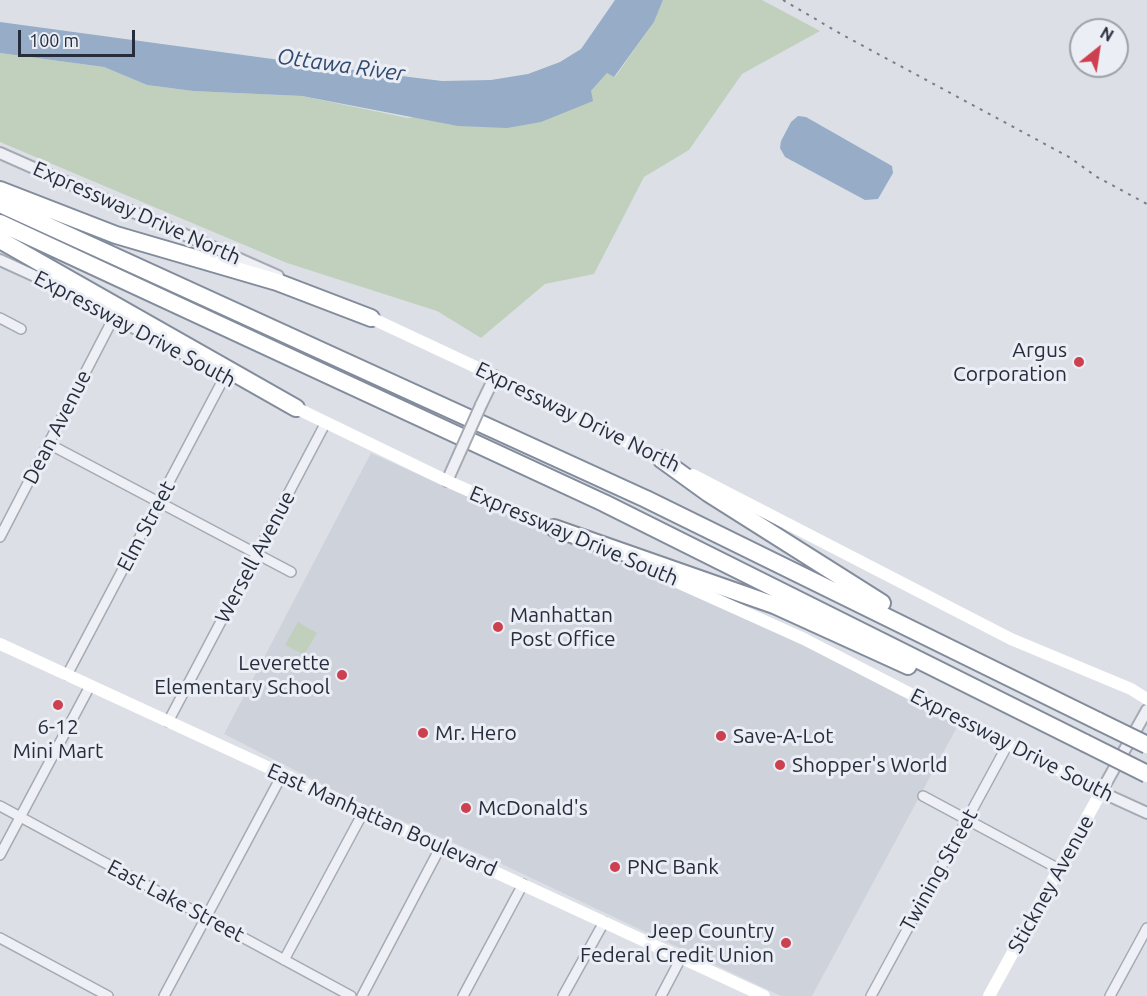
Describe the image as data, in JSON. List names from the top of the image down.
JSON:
{
  "streets": {
    "main road": [
      "Expressway Drive North",
      "Expressway Drive South",
      "East Manhattan Boulevard",
      "Stickney Avenue"
    ],
    "street": [
      "Dean Avenue",
      "Elm Street",
      "Wersell Avenue",
      "Twining Street",
      "East Lake Street"
    ]
  },
  "crossings": [
    ["Expressway Drive South", "Dean Avenue"],
    ["Expressway Drive South", "Elm Street"],
    ["Expressway Drive South", "Wersell Avenue"],
    ["Expressway Drive South", "Twining Street"],
    ["Expressway Drive South", "Stickney Avenue"],
    ["Elm Street", "East Manhattan Boulevard"],
    ["Wersell Avenue", "East Manhattan Boulevard"]
  ],
  "water": ["Ottawa River"],
  "places": [
    "Argus Corporation",
    "Manhattan Post Office",
    "Leverette Elementary School",
    "6-12 Mini Mart",
    "Mr. Hero",
    "Save-A-Lot",
    "Shopper's World",
    "McDonald's",
    "PNC Bank",
    "Jeep Country Federal Credit Union"
  ],
  "scale_bar": "100 m",
  "north": "top right"
}
